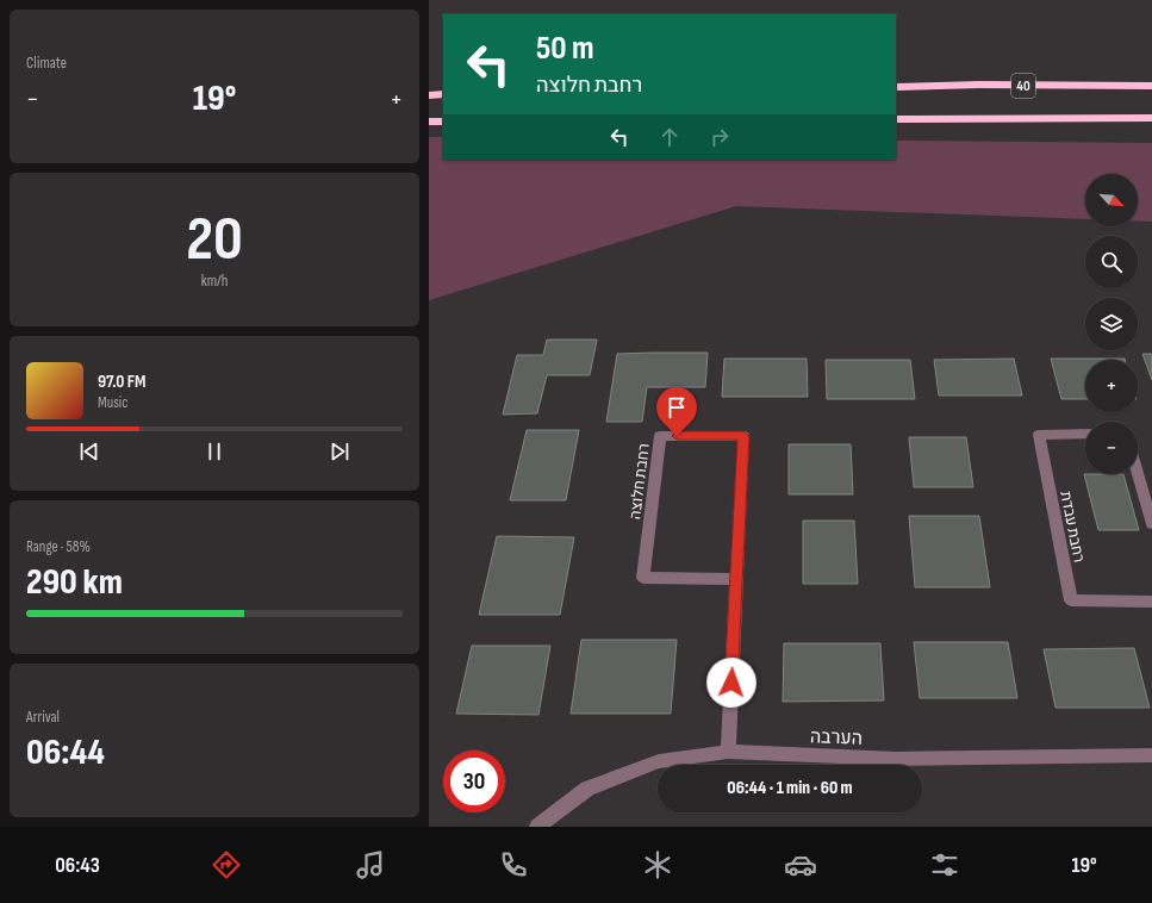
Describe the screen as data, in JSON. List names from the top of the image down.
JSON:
{
  "streets": {
    "highway": ["40"],
    "street": ["רחבת חלוצה", "רחבת עבדת", "הערבה"]
  },
  "crossings": [
    ["רחבת חלוצה", "הערבה"]
  ],
  "north": "bottom right",
  "page": {
    "tile": [
      "Climate",
      ["20", "km/h"],
      ["Range · 58%", "290 km"],
      ["Arrival", "06:44"]
    ],
    "turn": ["50 m", "רחבת חלוצה"],
    "heat": ["−", "19°", "+"],
    "map_buttons": ["+", "−"],
    "song": ["97.0 FM", "Music"],
    "limit": "30",
    "trip": "06:44 · 1 min · 60 m",
    "tabs": ["06:43", "19°"]
  }
}
